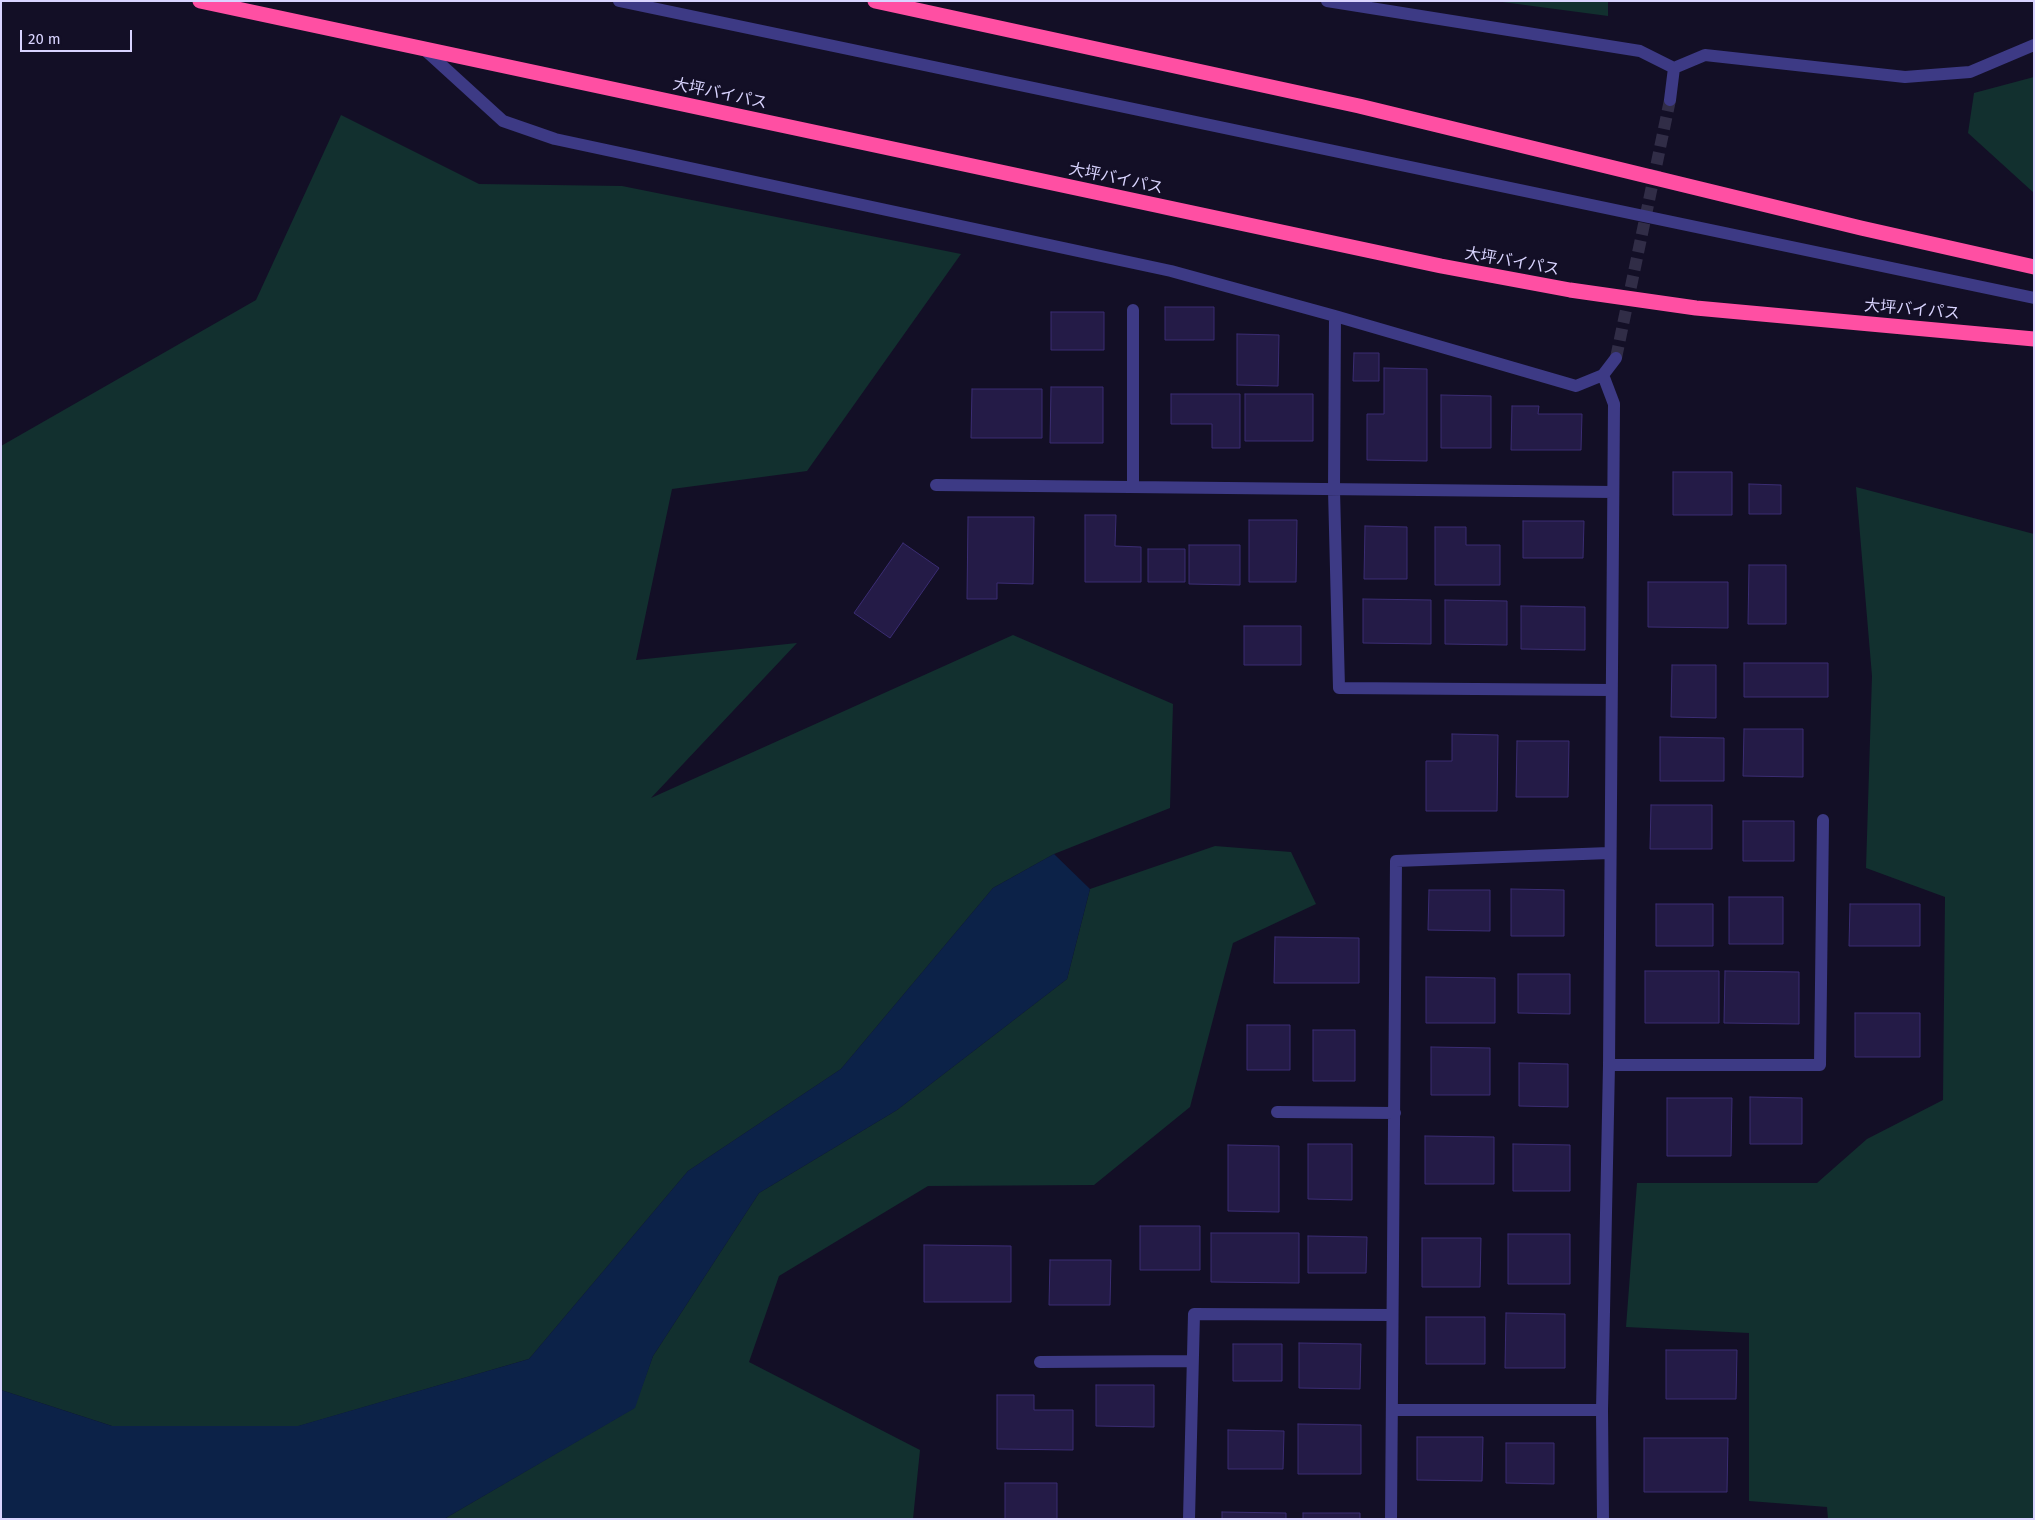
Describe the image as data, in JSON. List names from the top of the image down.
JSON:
{
  "streets": {
    "highway": ["大坪バイパス"]
  },
  "scale_bar": "20 m"
}
